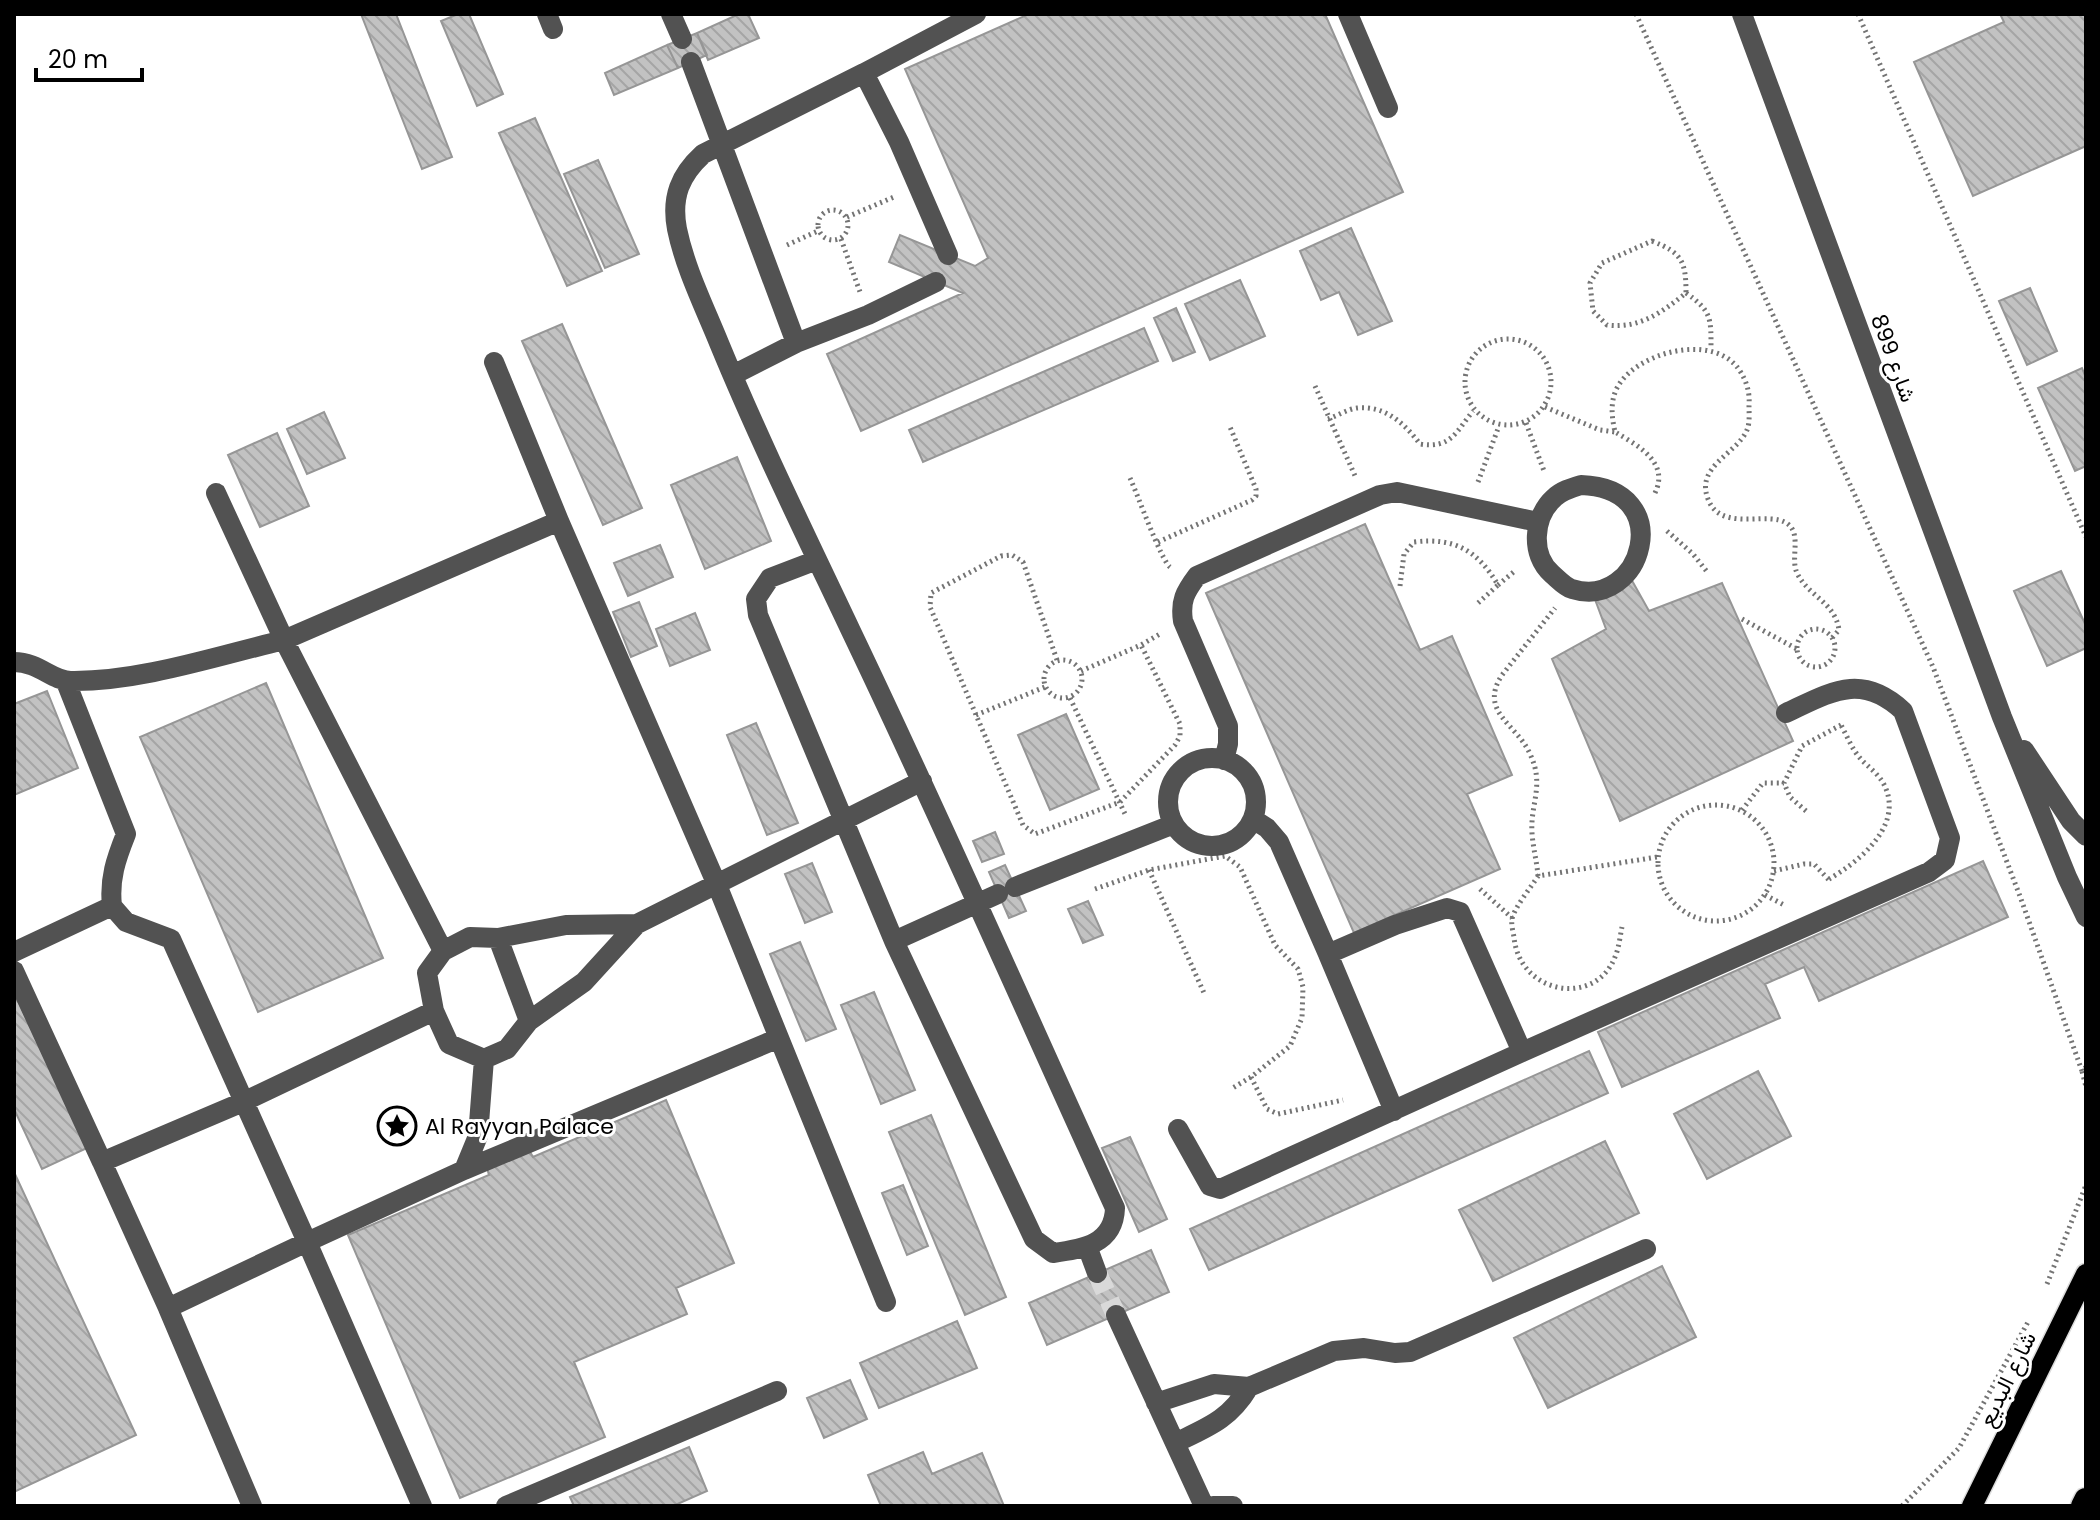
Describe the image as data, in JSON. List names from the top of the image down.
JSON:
{
  "streets": {
    "main road": ["شارع البديع"],
    "street": ["شارع 899"]
  },
  "places": {
    "place": ["Al Rayyan Palace"]
  },
  "scale_bar": "20 m"
}
